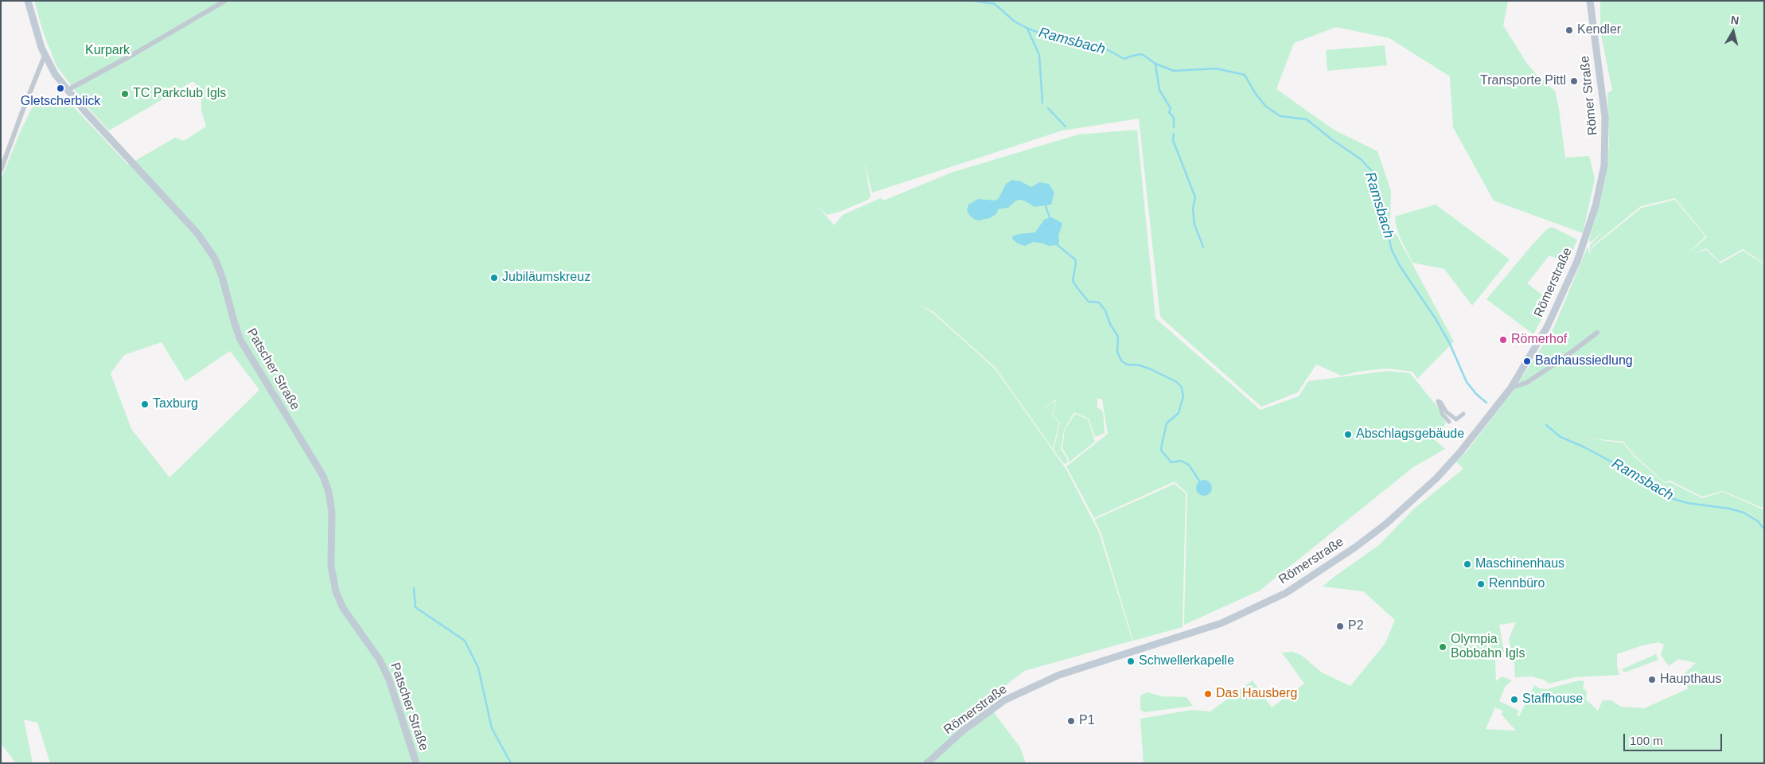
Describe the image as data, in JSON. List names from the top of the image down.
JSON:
{
  "streets": {
    "main road": ["Römer Straße", "Römerstraße", "Patscher Straße"]
  },
  "crossings": [
    ["Römer Straße", "Römerstraße"]
  ],
  "water": ["Ramsbach"],
  "parks": ["Kurpark"],
  "places": [
    "Kendler",
    "Transporte Pittl",
    "Gletscherblick",
    "TC Parkclub Igls",
    "Jubiläumskreuz",
    "Römerhof",
    "Badhaussiedlung",
    "Taxburg",
    "Abschlagsgebäude",
    "Maschinenhaus",
    "Rennbüro",
    "P2",
    "Olympia Bobbahn Igls",
    "Schwellerkapelle",
    "Haupthaus",
    "Das Hausberg",
    "Staffhouse",
    "P1"
  ],
  "scale_bar": "100 m",
  "north": "top"
}
